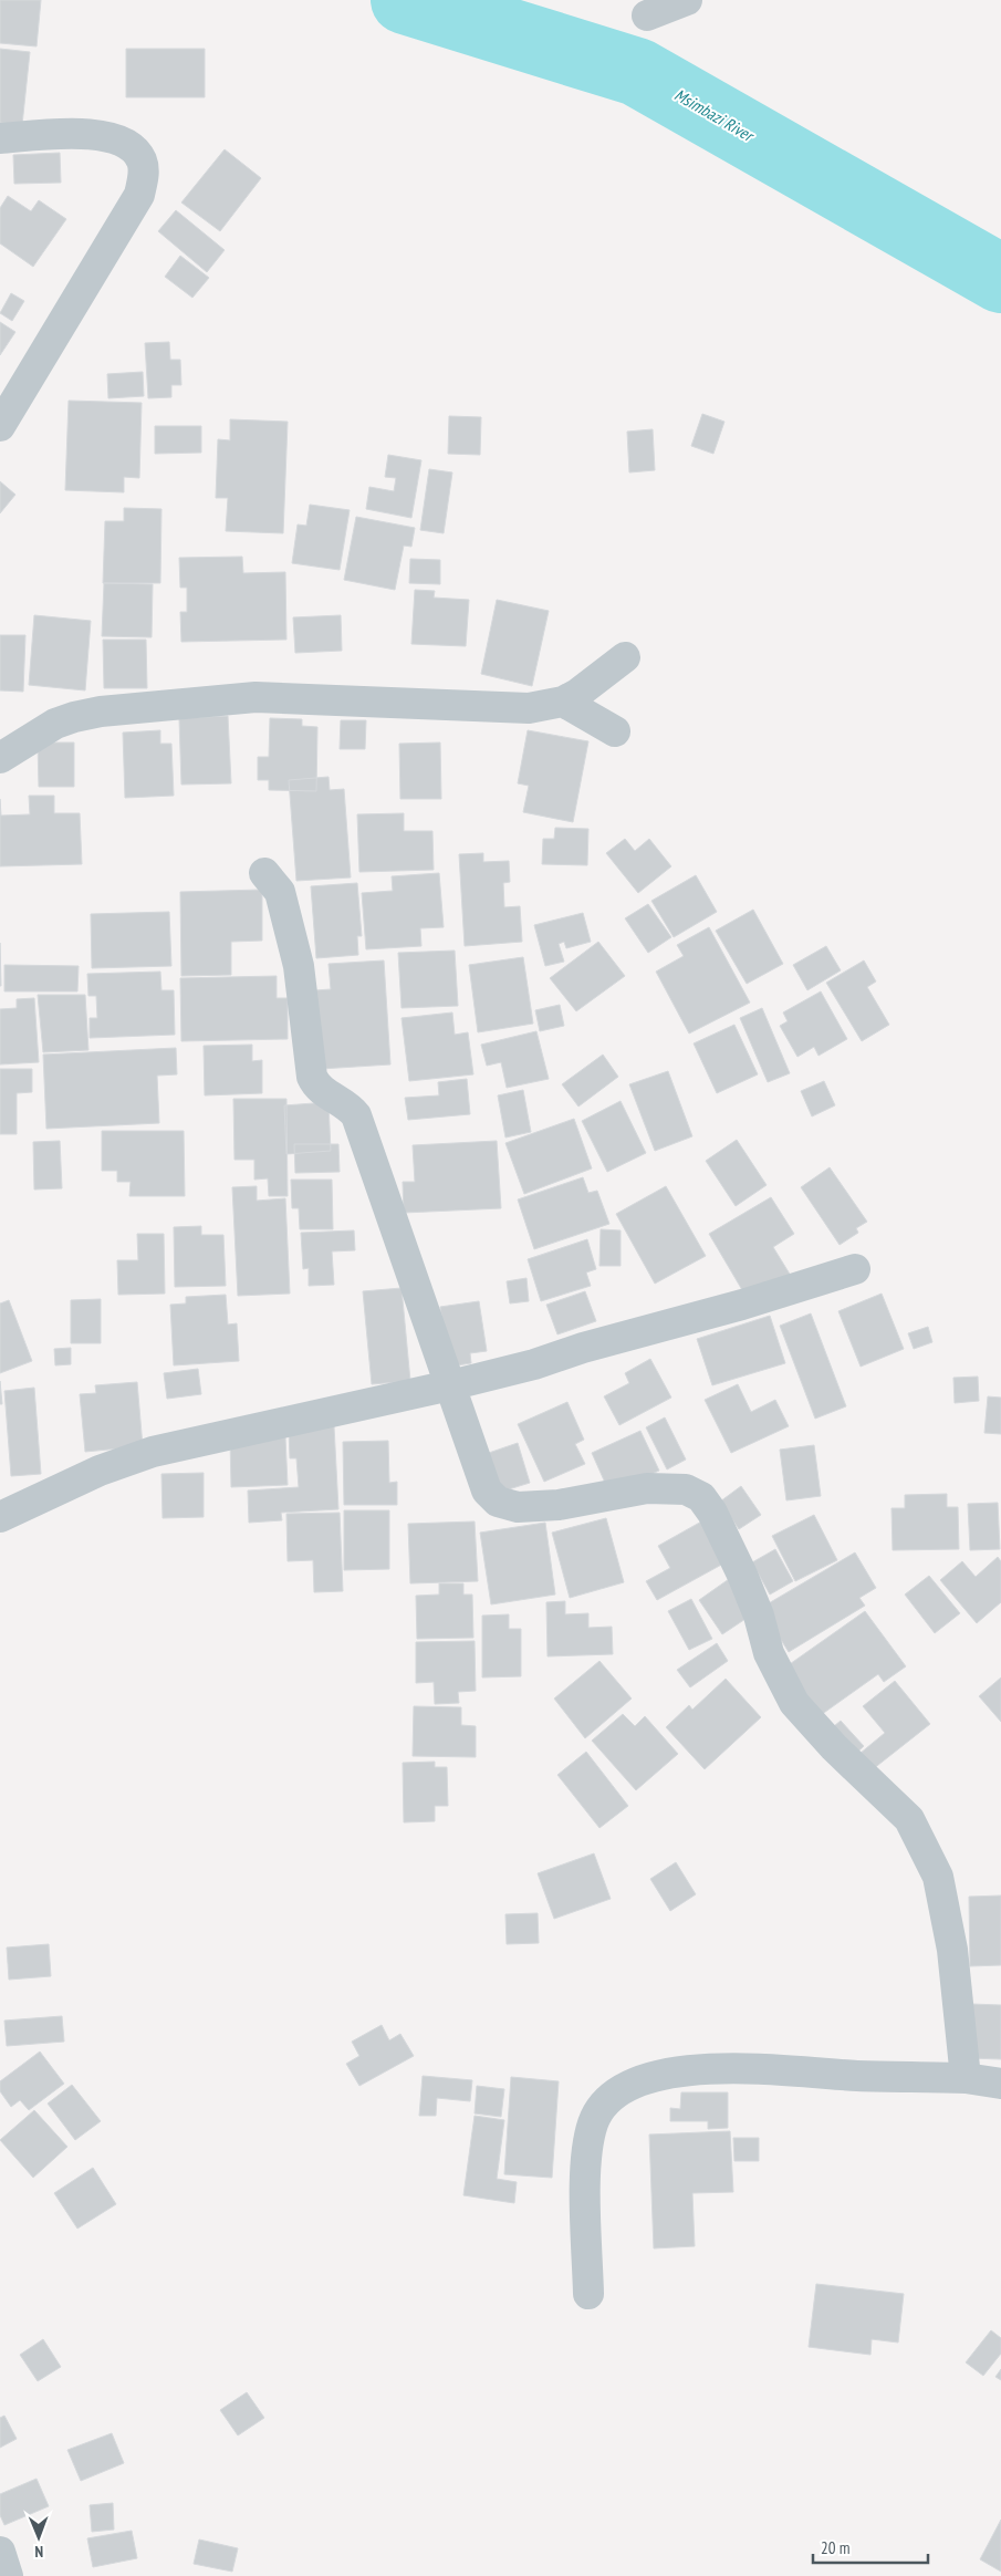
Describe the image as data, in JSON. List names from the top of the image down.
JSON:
{
  "water": ["Msimbazi River"],
  "scale_bar": "20 m",
  "north": "bottom"
}
